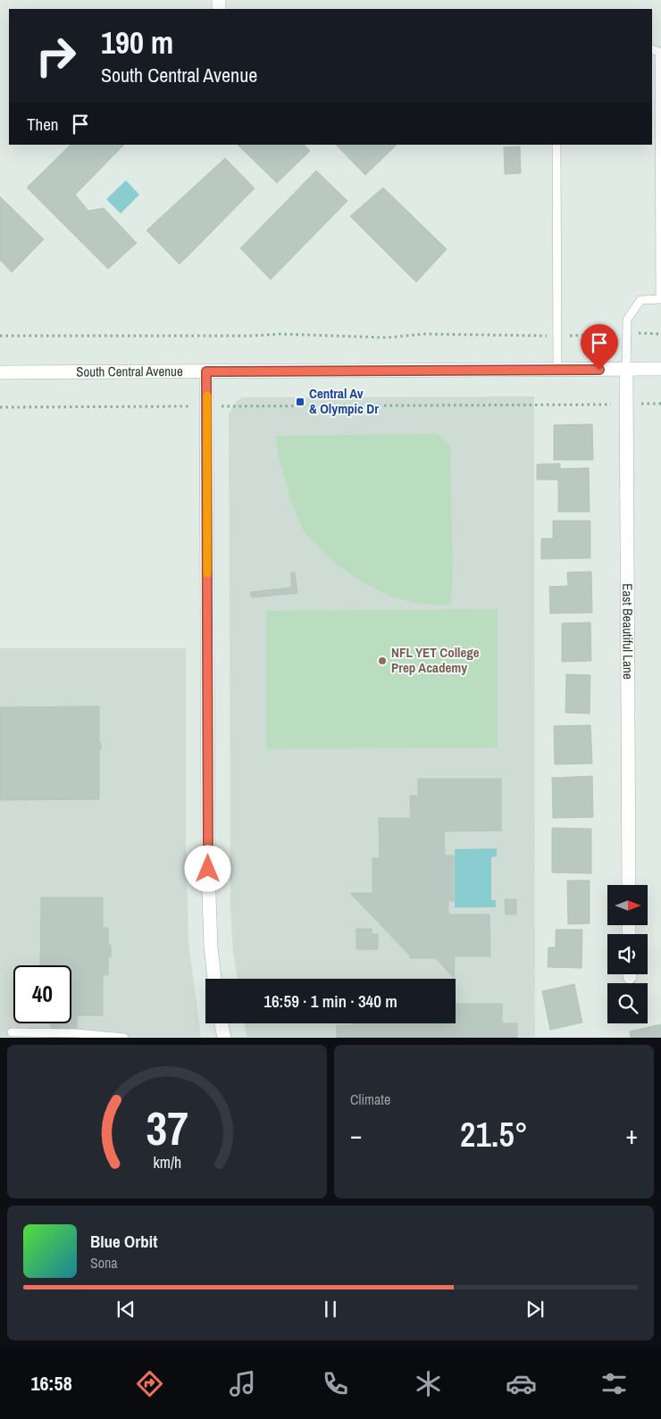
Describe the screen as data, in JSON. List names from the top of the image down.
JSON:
{
  "streets": {
    "street": ["South Central Avenue", "East Beautiful Lane"]
  },
  "crossings": [
    ["South Central Avenue", "East Beautiful Lane"]
  ],
  "places": {
    "transit": ["Central Av & Olympic Dr"],
    "other": ["NFL YET College Prep Academy"]
  },
  "north": "right",
  "page": {
    "turn": ["190 m", "South Central Avenue"],
    "then": "Then",
    "limit": "40",
    "trip": "16:59 · 1 min · 340 m",
    "tile": "Climate",
    "heat": ["−", "21.5°", "+"],
    "song": ["Blue Orbit", "Sona"],
    "tabs": "16:58",
    "gauge": ["37", "km/h"]
  }
}
